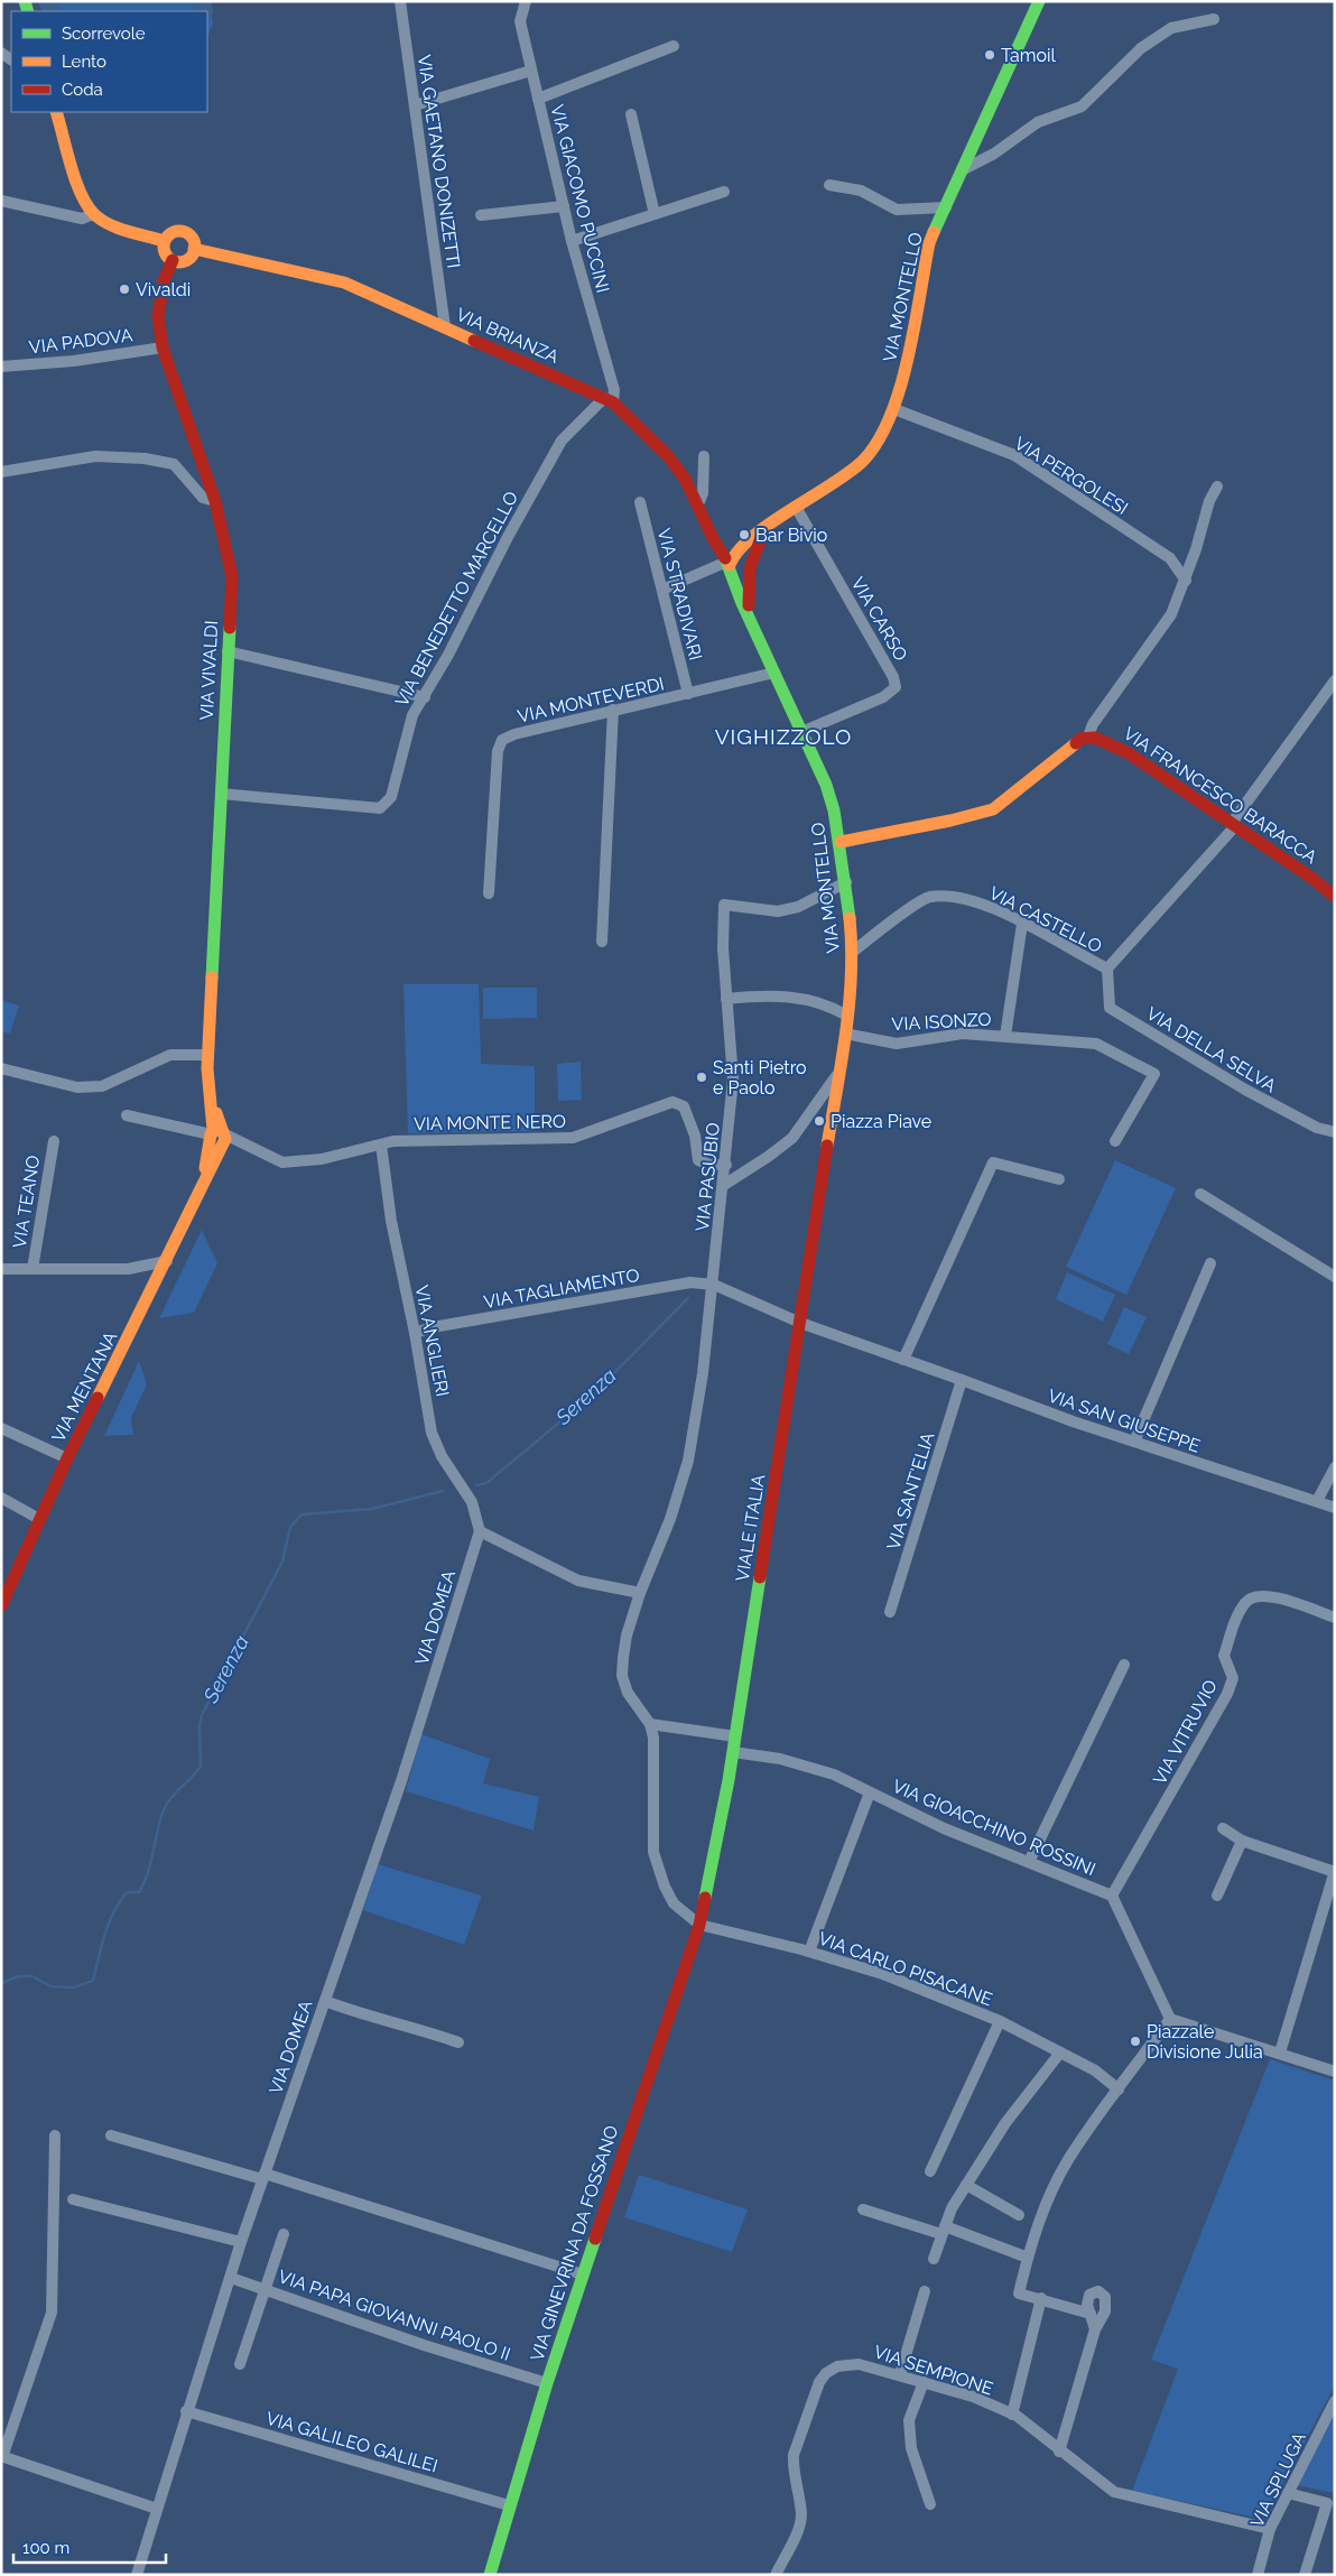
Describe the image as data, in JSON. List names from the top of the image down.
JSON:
{
  "streets": {
    "street": [
      "VIA GAETANO DONIZETTI",
      "VIA GIACOMO PUCCINI",
      "VIA MONTELLO",
      "VIA BRIANZA",
      "VIA PADOVA",
      "VIA PERGOLESI",
      "VIA STRADIVARI",
      "VIA BENEDETTO MARCELLO",
      "VIA CARSO",
      "VIA VIVALDI",
      "VIA MONTEVERDI",
      "VIA FRANCESCO BARACCA",
      "VIA CASTELLO",
      "VIA ISONZO",
      "VIA DELLA SELVA",
      "VIA MONTE NERO",
      "VIA PASUBIO",
      "VIA TEANO",
      "VIA TAGLIAMENTO",
      "VIA ANGLIERI",
      "VIA MENTANA",
      "VIA SAN GIUSEPPE",
      "VIA SANT'ELIA",
      "VIALE ITALIA",
      "VIA DOMEA",
      "VIA VITRUVIO",
      "VIA GIOACCHINO ROSSINI",
      "VIA CARLO PISACANE",
      "VIA GINEVRINA DA FOSSANO",
      "VIA PAPA GIOVANNI PAOLO II",
      "VIA SEMPIONE",
      "VIA GALILEO GALILEI",
      "VIA SPLUGA"
    ]
  },
  "crossings": [
    ["VIA GAETANO DONIZETTI", "VIA BRIANZA"],
    ["VIA GIACOMO PUCCINI", "VIA BRIANZA"],
    ["VIA GIACOMO PUCCINI", "VIA BENEDETTO MARCELLO"],
    ["VIA MONTELLO", "VIA BRIANZA"],
    ["VIA MONTELLO", "VIA PERGOLESI"],
    ["VIA MONTELLO", "VIA CARSO"],
    ["VIA MONTELLO", "VIA MONTEVERDI"],
    ["VIA MONTELLO", "VIA CASTELLO"],
    ["VIA MONTELLO", "VIA ISONZO"],
    ["VIA MONTELLO", "VIA PASUBIO"],
    ["VIA BRIANZA", "VIA BENEDETTO MARCELLO"],
    ["VIA BRIANZA", "VIA VIVALDI"],
    ["VIA PADOVA", "VIA VIVALDI"],
    ["VIA STRADIVARI", "VIA MONTEVERDI"],
    ["VIA BENEDETTO MARCELLO", "VIA VIVALDI"],
    ["VIA VIVALDI", "VIA MONTE NERO"],
    ["VIA VIVALDI", "VIA MENTANA"],
    ["VIA CASTELLO", "VIA ISONZO"],
    ["VIA CASTELLO", "VIA DELLA SELVA"],
    ["VIA MONTE NERO", "VIA PASUBIO"],
    ["VIA MONTE NERO", "VIA ANGLIERI"],
    ["VIA MONTE NERO", "VIA MENTANA"],
    ["VIA PASUBIO", "VIA TAGLIAMENTO"],
    ["VIA PASUBIO", "VIA SAN GIUSEPPE"],
    ["VIA TAGLIAMENTO", "VIA ANGLIERI"],
    ["VIA TAGLIAMENTO", "VIA SAN GIUSEPPE"],
    ["VIA ANGLIERI", "VIA DOMEA"],
    ["VIA SAN GIUSEPPE", "VIA SANT'ELIA"],
    ["VIA SAN GIUSEPPE", "VIALE ITALIA"],
    ["VIALE ITALIA", "VIA GIOACCHINO ROSSINI"],
    ["VIALE ITALIA", "VIA CARLO PISACANE"],
    ["VIALE ITALIA", "VIA GINEVRINA DA FOSSANO"],
    ["VIA DOMEA", "VIA PAPA GIOVANNI PAOLO II"],
    ["VIA DOMEA", "VIA GALILEO GALILEI"],
    ["VIA VITRUVIO", "VIA GIOACCHINO ROSSINI"],
    ["VIA CARLO PISACANE", "VIA GINEVRINA DA FOSSANO"],
    ["VIA GINEVRINA DA FOSSANO", "VIA PAPA GIOVANNI PAOLO II"],
    ["VIA GINEVRINA DA FOSSANO", "VIA GALILEO GALILEI"],
    ["VIA SEMPIONE", "VIA SPLUGA"]
  ],
  "districts": ["VIGHIZZOLO"],
  "water": ["Serenza"],
  "places": [
    "Tamoil",
    "Vivaldi",
    "Bar Bivio",
    "Santi Pietro e Paolo",
    "Piazza Piave",
    "Piazzale Divisione Julia"
  ],
  "legend": ["Scorrevole", "Lento", "Coda"],
  "scale_bar": "100 m"
}
